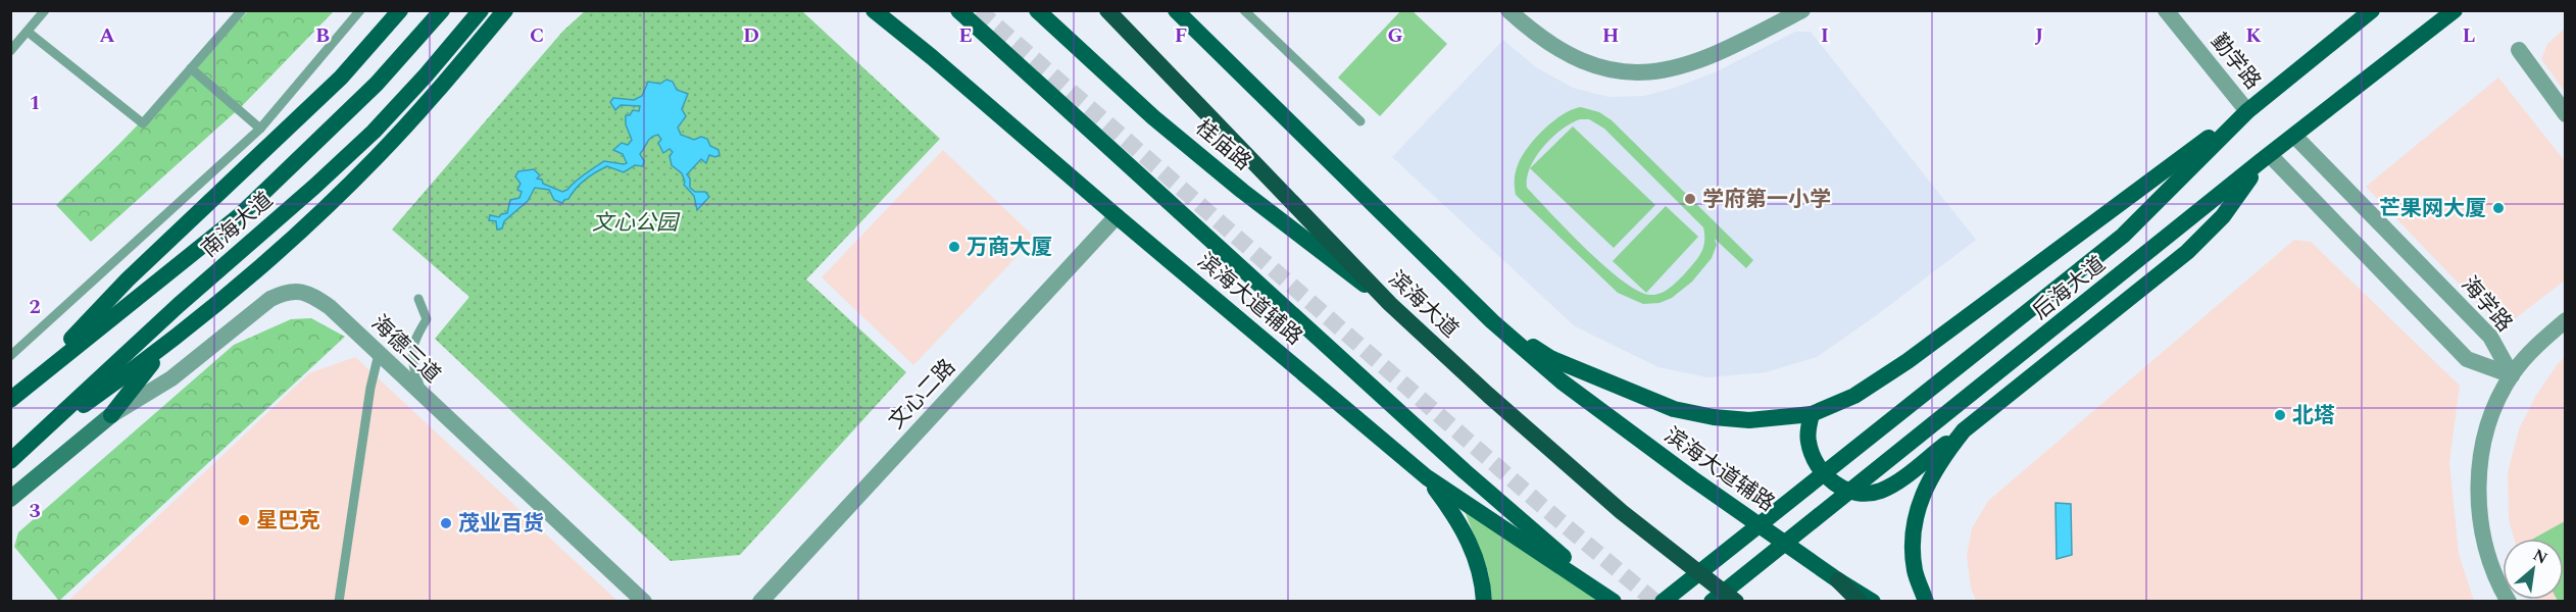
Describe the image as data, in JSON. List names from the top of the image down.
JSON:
{
  "streets": {
    "highway": ["滨海大道"],
    "main road": [
      "桂庙路",
      "南海大道",
      "后海大道",
      "滨海大道辅路"
    ],
    "street": [
      "勤学路",
      "海学路",
      "海德三道",
      "文心二路"
    ]
  },
  "crossings": [
    ["勤学路", "后海大道"],
    ["桂庙路", "滨海大道"],
    ["后海大道", "海学路"],
    ["滨海大道辅路", "文心二路"]
  ],
  "parks": ["文心公园"],
  "places": [
    "学府第一小学",
    "芒果网大厦",
    "万商大厦",
    "北塔",
    "星巴克",
    "茂业百货"
  ],
  "north": "top right",
  "grid": {
    "columns": [
      "A",
      "B",
      "C",
      "D",
      "E",
      "F",
      "G",
      "H",
      "I",
      "J",
      "K",
      "L"
    ],
    "rows": ["1", "2", "3"]
  }
}
